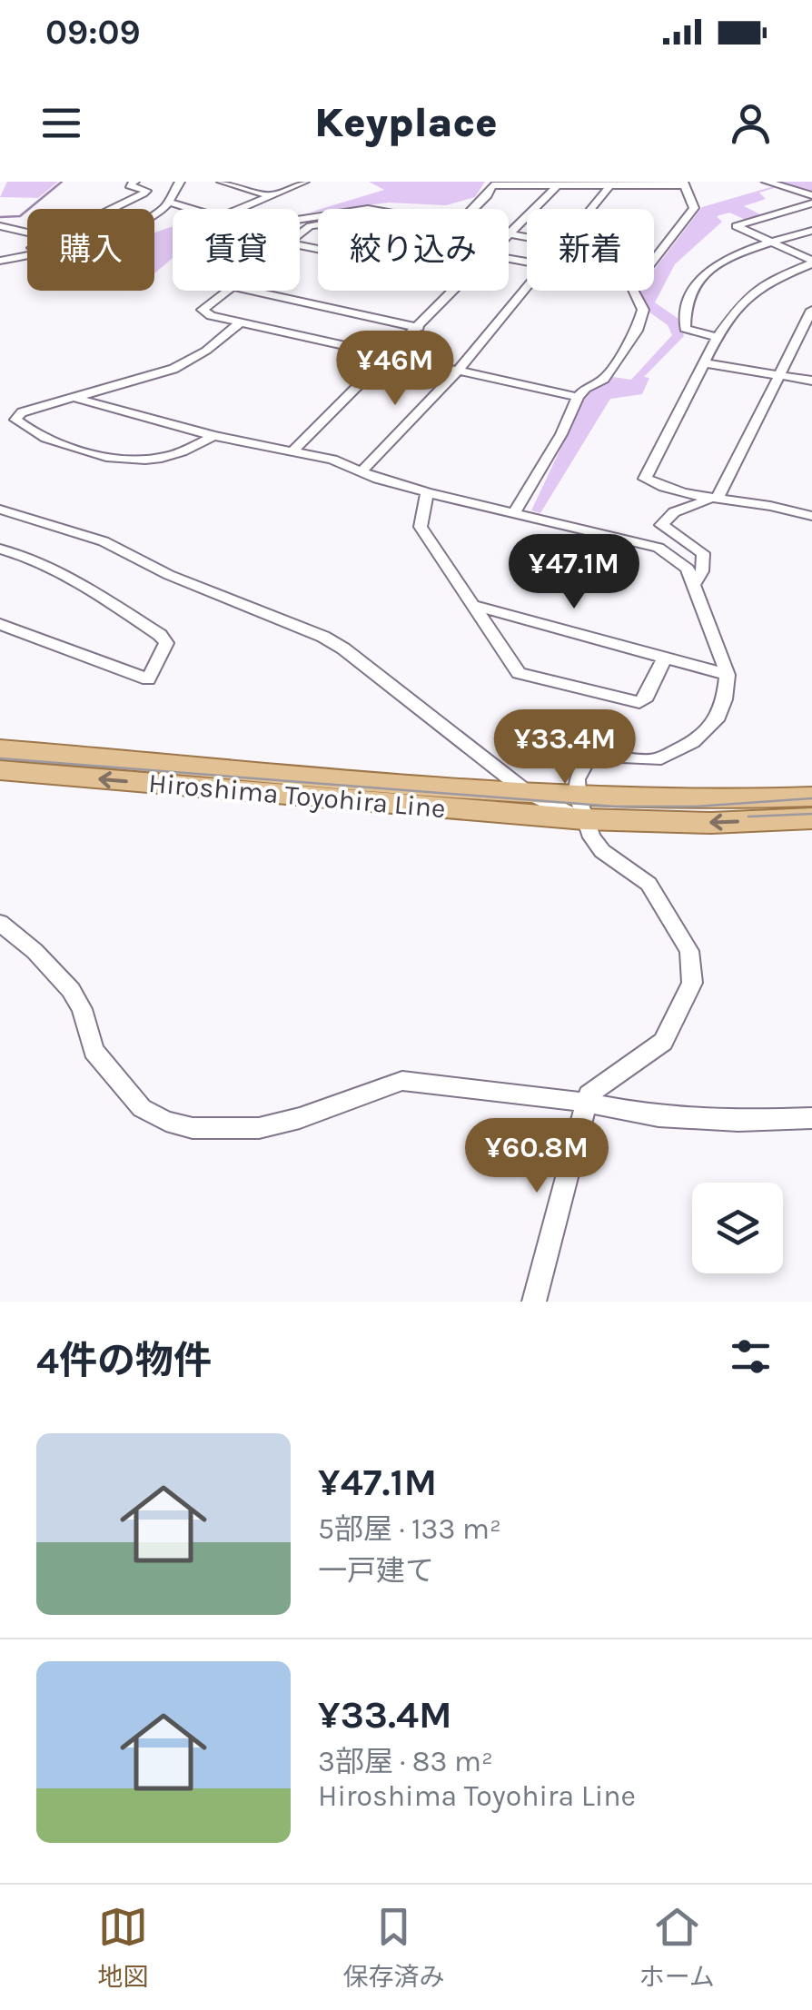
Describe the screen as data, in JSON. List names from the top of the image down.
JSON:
{
  "streets": {
    "main road": ["Hiroshima Toyohira Line"]
  },
  "page": {
    "status": "09:09",
    "header": "Keyplace",
    "chip": [
      "購入",
      "賃貸",
      "絞り込み",
      "新着"
    ],
    "price": [
      "¥46M",
      "¥47.1M",
      "¥33.4M",
      "¥60.8M"
    ],
    "heading": "4件の物件",
    "list": [
      {
        "name": "¥47.1M",
        "note": "5部屋 · 133 m² · 一戸建て"
      },
      {
        "name": "¥33.4M",
        "note": "3部屋 · 83 m² · Hiroshima Toyohira Line"
      }
    ],
    "tabs": ["地図", "保存済み", "ホーム"]
  }
}
